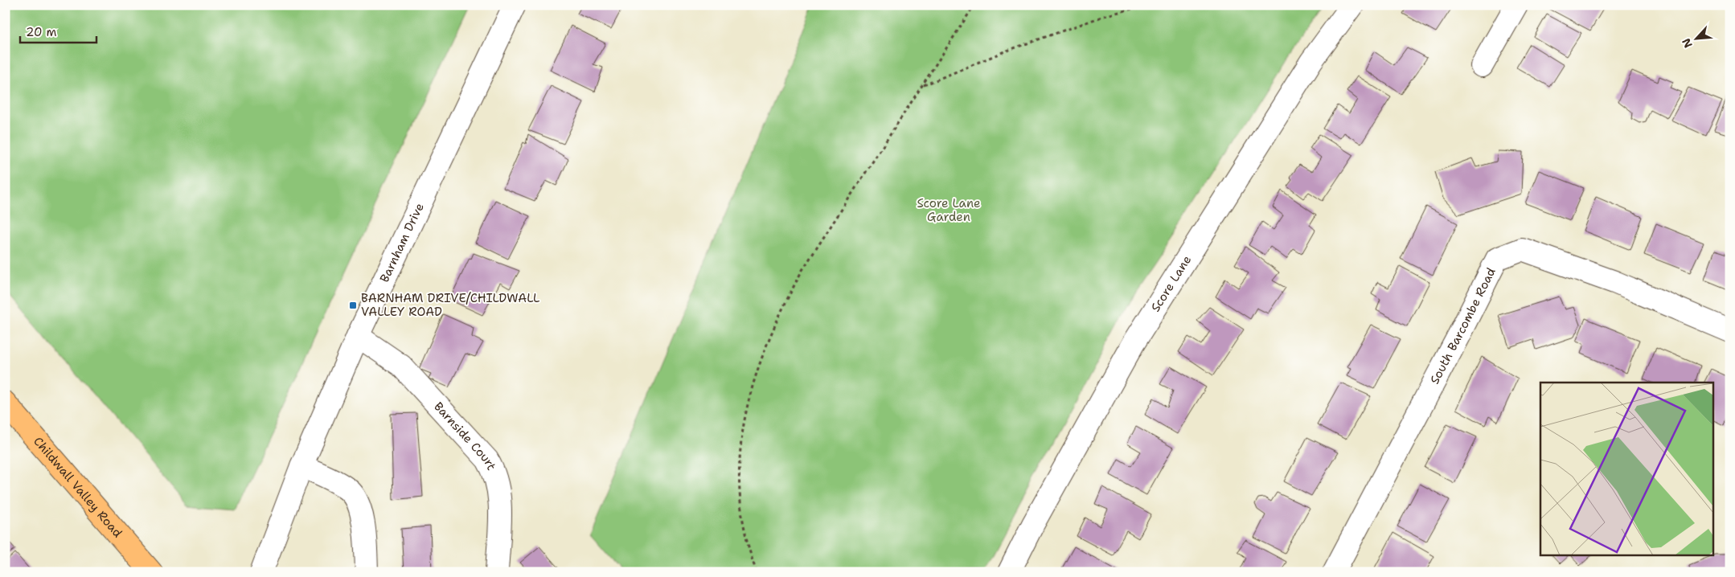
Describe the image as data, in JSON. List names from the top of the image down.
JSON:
{
  "streets": {
    "main road": ["Childwall Valley Road"],
    "street": [
      "Barnham Drive",
      "Score Lane",
      "South Barcombe Road",
      "Barnside Court"
    ]
  },
  "crossings": [
    ["Barnham Drive", "Barnside Court"]
  ],
  "parks": ["Score Lane Garden"],
  "places": {
    "transit": ["BARNHAM DRIVE/CHILDWALL VALLEY ROAD"]
  },
  "scale_bar": "20 m",
  "north": "bottom left"
}
